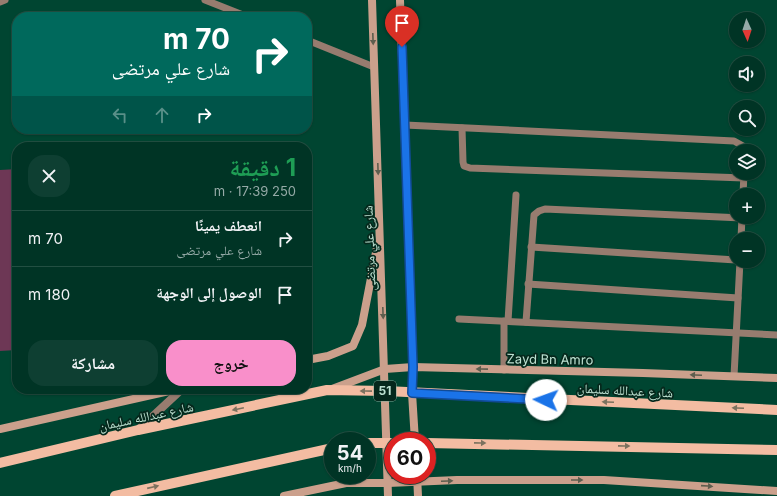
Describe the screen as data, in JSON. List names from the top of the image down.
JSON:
{
  "streets": {
    "main road": [
      "شارع علي مرتضى",
      "Zayd Bn Amro",
      "شارع عبدالله سليمان",
      "51"
    ]
  },
  "crossings": [
    ["شارع علي مرتضى", "Zayd Bn Amro"],
    ["شارع علي مرتضى", "شارع عبدالله سليمان"],
    ["Zayd Bn Amro", "شارع عبدالله سليمان"]
  ],
  "one_way": ["Zayd Bn Amro"],
  "north": "bottom",
  "page": {
    "map_buttons": ["+", "−"],
    "turn": ["70 m", "شارع علي مرتضى"],
    "heading": ["1 دقيقة", "250 m · 17:39"],
    "list": [
      {
        "name": "انعطف يمينًا",
        "note": "شارع علي مرتضى",
        "value": "70 m"
      },
      {
        "name": "الوصول إلى الوجهة",
        "value": "180 m"
      }
    ],
    "buttons": ["خروج", "مشاركة"],
    "speed": "54 km/h",
    "limit": "60"
  }
}
